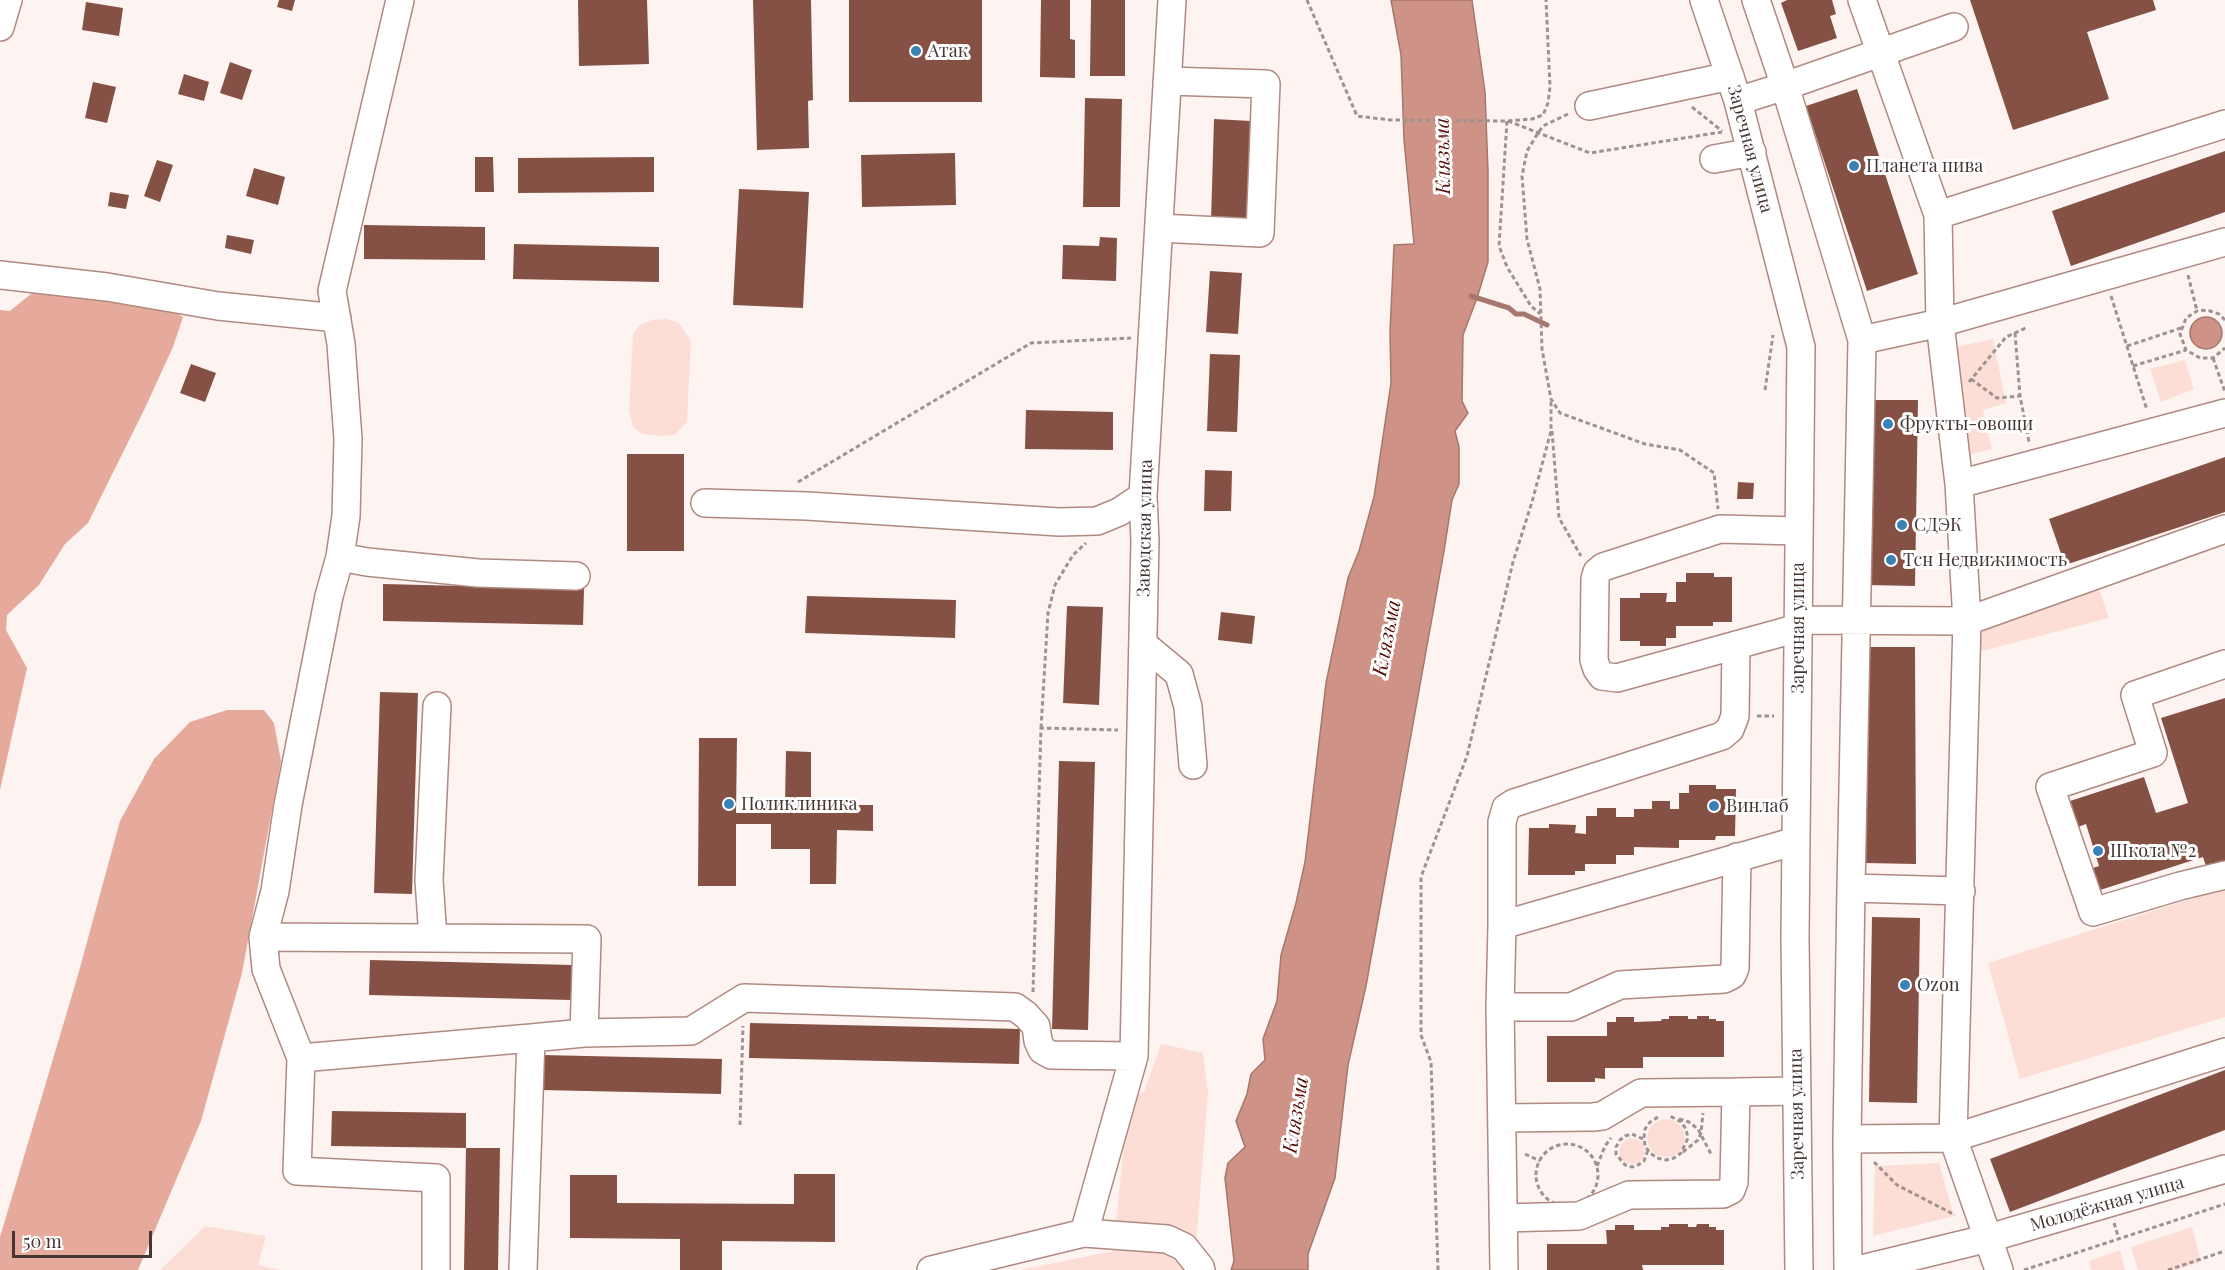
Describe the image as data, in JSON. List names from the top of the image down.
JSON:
{
  "streets": {
    "street": ["Заречная улица", "Заводская улица", "Молодёжная улица"]
  },
  "water": ["Клязьма"],
  "places": [
    "Атак",
    "Планета пива",
    "Фрукты-овощи",
    "СДЭК",
    "Тсн Недвижимость",
    "Поликлиника",
    "Винлаб",
    "Школа №2",
    "Ozon"
  ],
  "scale_bar": "50 m"
}
